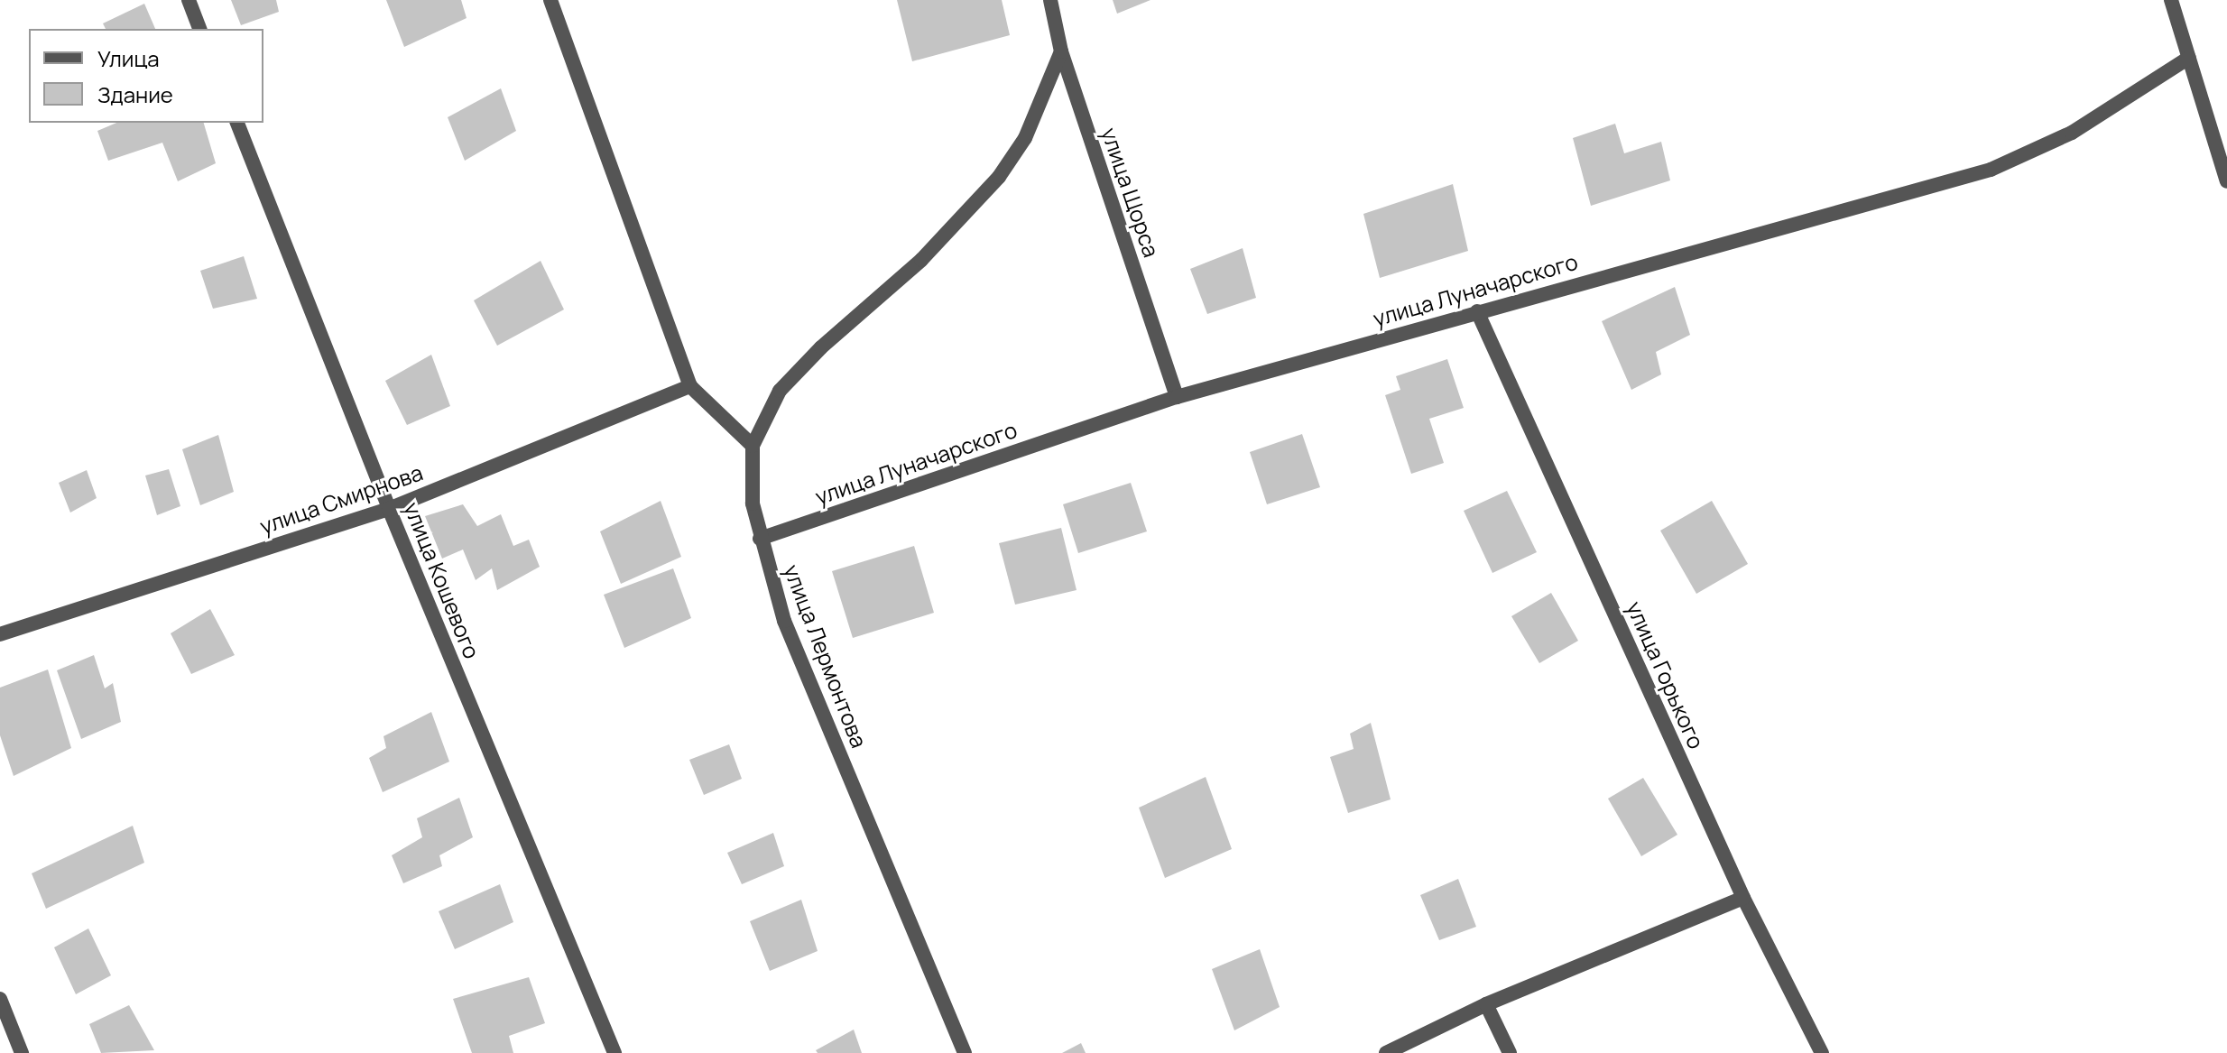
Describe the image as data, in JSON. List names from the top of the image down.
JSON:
{
  "streets": {
    "street": [
      "улица Щорса",
      "улица Луначарского",
      "улица Смирнова",
      "улица Кошевого",
      "улица Лермонтова",
      "улица Горького"
    ]
  },
  "crossings": [
    ["улица Щорса", "улица Луначарского"],
    ["улица Луначарского", "улица Лермонтова"],
    ["улица Луначарского", "улица Горького"],
    ["улица Смирнова", "улица Кошевого"]
  ],
  "legend": ["Улица", "Здание"]
}
